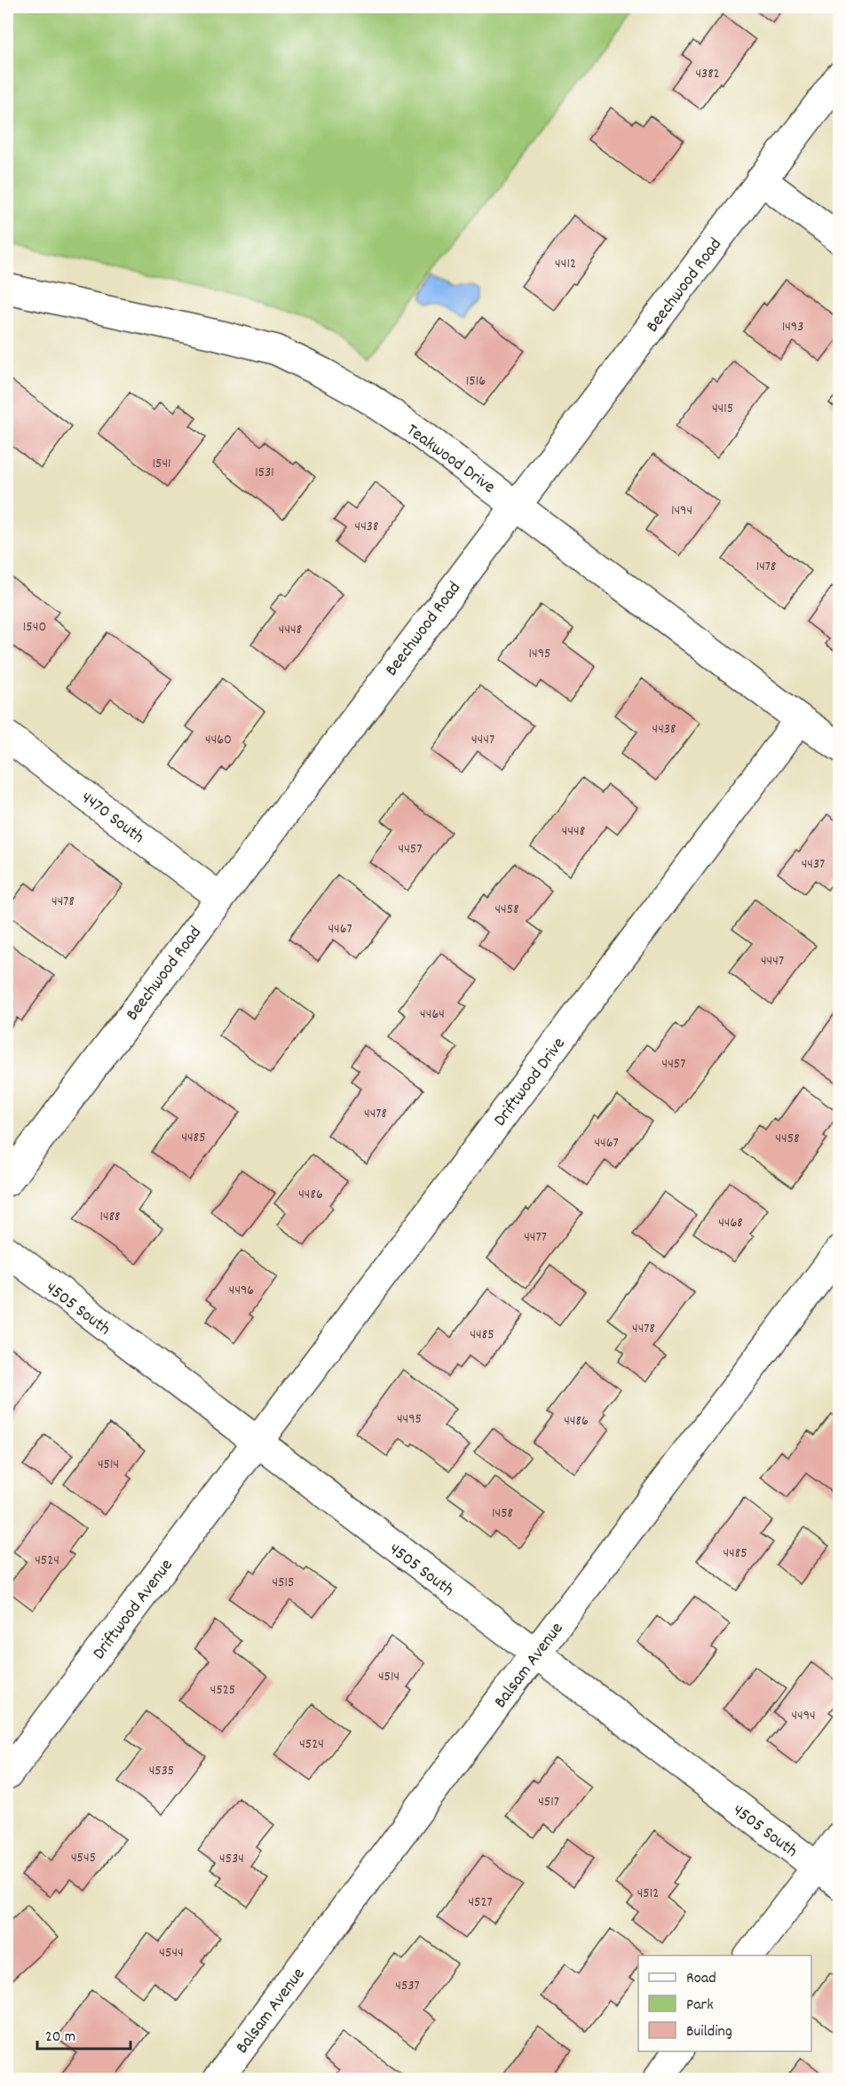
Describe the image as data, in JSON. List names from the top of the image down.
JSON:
{
  "streets": {
    "street": [
      "Beechwood Road",
      "Teakwood Drive",
      "4470 South",
      "Driftwood Drive",
      "4505 South",
      "Driftwood Avenue",
      "Balsam Avenue"
    ]
  },
  "crossings": [
    ["Beechwood Road", "Teakwood Drive"],
    ["Beechwood Road", "4470 South"],
    ["Teakwood Drive", "Driftwood Drive"],
    ["Driftwood Drive", "4505 South"],
    ["Driftwood Drive", "Driftwood Avenue"],
    ["4505 South", "Driftwood Avenue"],
    ["4505 South", "Balsam Avenue"]
  ],
  "house_numbers": [
    "4382",
    "4412",
    "1493",
    "1516",
    "4415",
    "1541",
    "1531",
    "1494",
    "4438",
    "1478",
    "1540",
    "4448",
    "1495",
    "4438",
    "4460",
    "4447",
    "4448",
    "4457",
    "4437",
    "4478",
    "4458",
    "4467",
    "4447",
    "4464",
    "4457",
    "4478",
    "4485",
    "4458",
    "4467",
    "4486",
    "1488",
    "4468",
    "4477",
    "4496",
    "4478",
    "4485",
    "4495",
    "4486",
    "4514",
    "1458",
    "4485",
    "4524",
    "4515",
    "4514",
    "4525",
    "4494",
    "4524",
    "4535",
    "4517",
    "4545",
    "4534",
    "4512",
    "4527",
    "4544",
    "4537"
  ],
  "legend": ["Road", "Park", "Building"],
  "scale_bar": "20 m"
}
